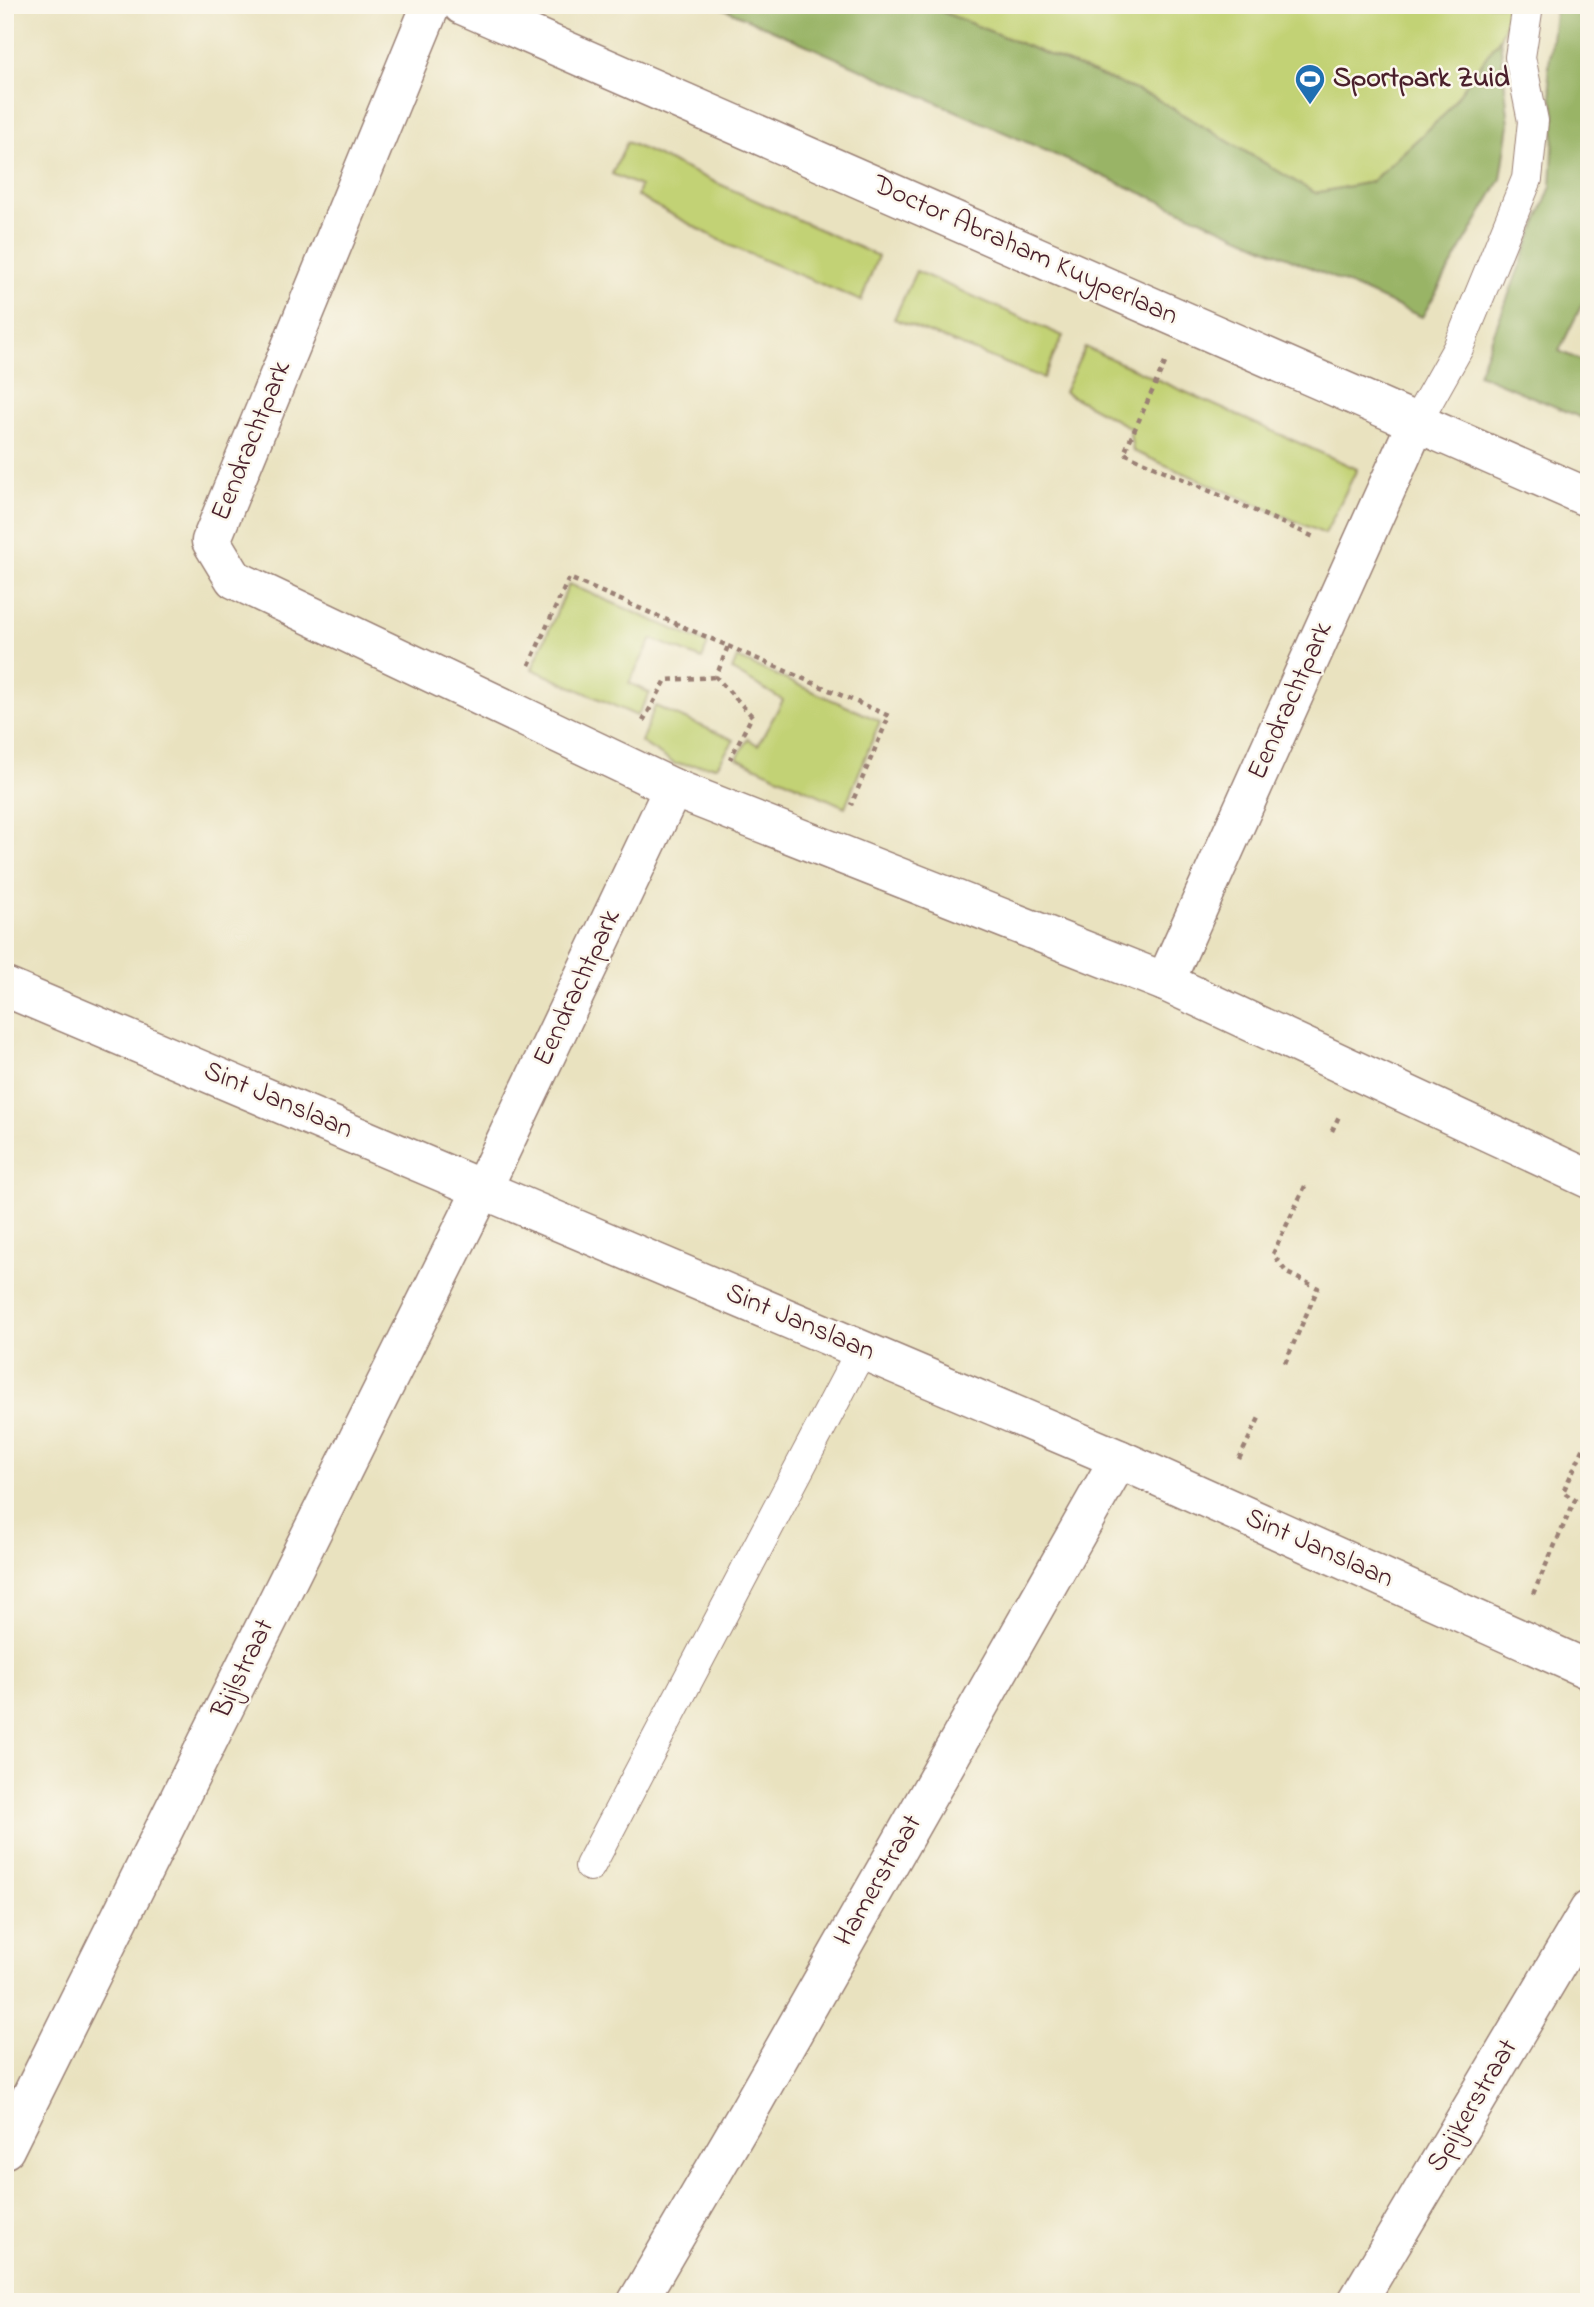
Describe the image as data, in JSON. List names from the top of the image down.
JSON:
{
  "streets": {
    "street": [
      "Doctor Abraham Kuyperlaan",
      "Eendrachtpark",
      "Sint Janslaan",
      "Bijlstraat",
      "Hamerstraat",
      "Spijkerstraat"
    ]
  },
  "crossings": [
    ["Doctor Abraham Kuyperlaan", "Eendrachtpark"],
    ["Eendrachtpark", "Sint Janslaan"],
    ["Eendrachtpark", "Bijlstraat"],
    ["Sint Janslaan", "Bijlstraat"],
    ["Sint Janslaan", "Hamerstraat"]
  ],
  "places": {
    "sports": ["Sportpark Zuid"]
  }
}
